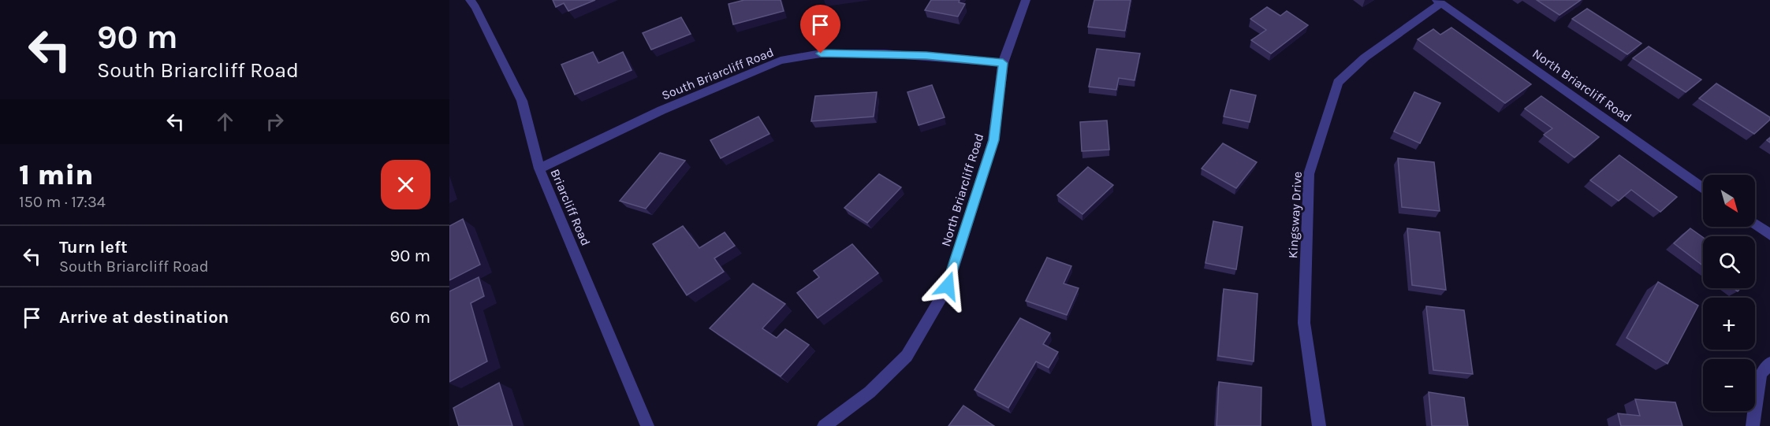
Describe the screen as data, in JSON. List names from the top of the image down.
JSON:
{
  "streets": {
    "street": [
      "South Briarcliff Road",
      "North Briarcliff Road",
      "Briarcliff Road",
      "Kingsway Drive"
    ]
  },
  "crossings": [
    ["South Briarcliff Road", "North Briarcliff Road"],
    ["South Briarcliff Road", "Briarcliff Road"],
    ["North Briarcliff Road", "Kingsway Drive"]
  ],
  "north": "bottom right",
  "page": {
    "turn": ["90 m", "South Briarcliff Road"],
    "heading": ["1 min", "150 m · 17:34"],
    "map_buttons": ["+", "−"],
    "list": [
      {
        "name": "Turn left",
        "note": "South Briarcliff Road",
        "value": "90 m"
      },
      {
        "name": "Arrive at destination",
        "value": "60 m"
      }
    ]
  }
}
